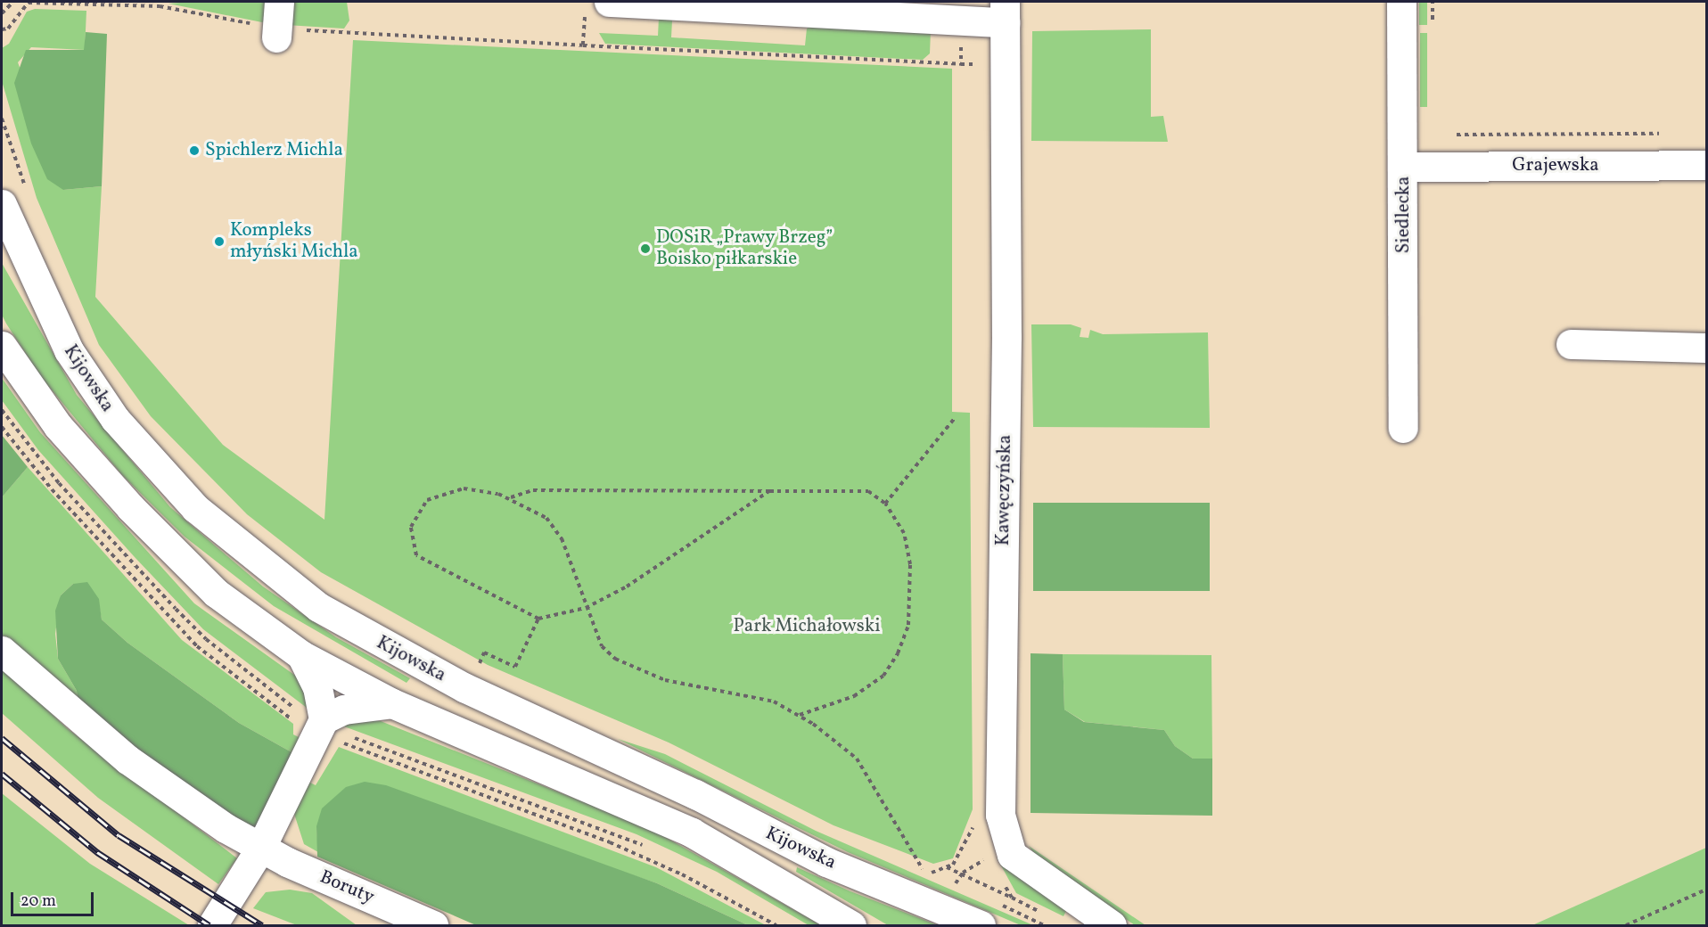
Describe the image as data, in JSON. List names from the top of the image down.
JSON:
{
  "streets": {
    "street": [
      "Grajewska",
      "Siedlecka",
      "Kijowska",
      "Kawęczyńska",
      "Boruty"
    ]
  },
  "crossings": [
    ["Grajewska", "Siedlecka"]
  ],
  "parks": ["Park Michałowski"],
  "places": ["Spichlerz Michla", "Kompleks młyński Michla", "DOSiR „Prawy Brzeg” Boisko piłkarskie"],
  "scale_bar": "20 m"
}
